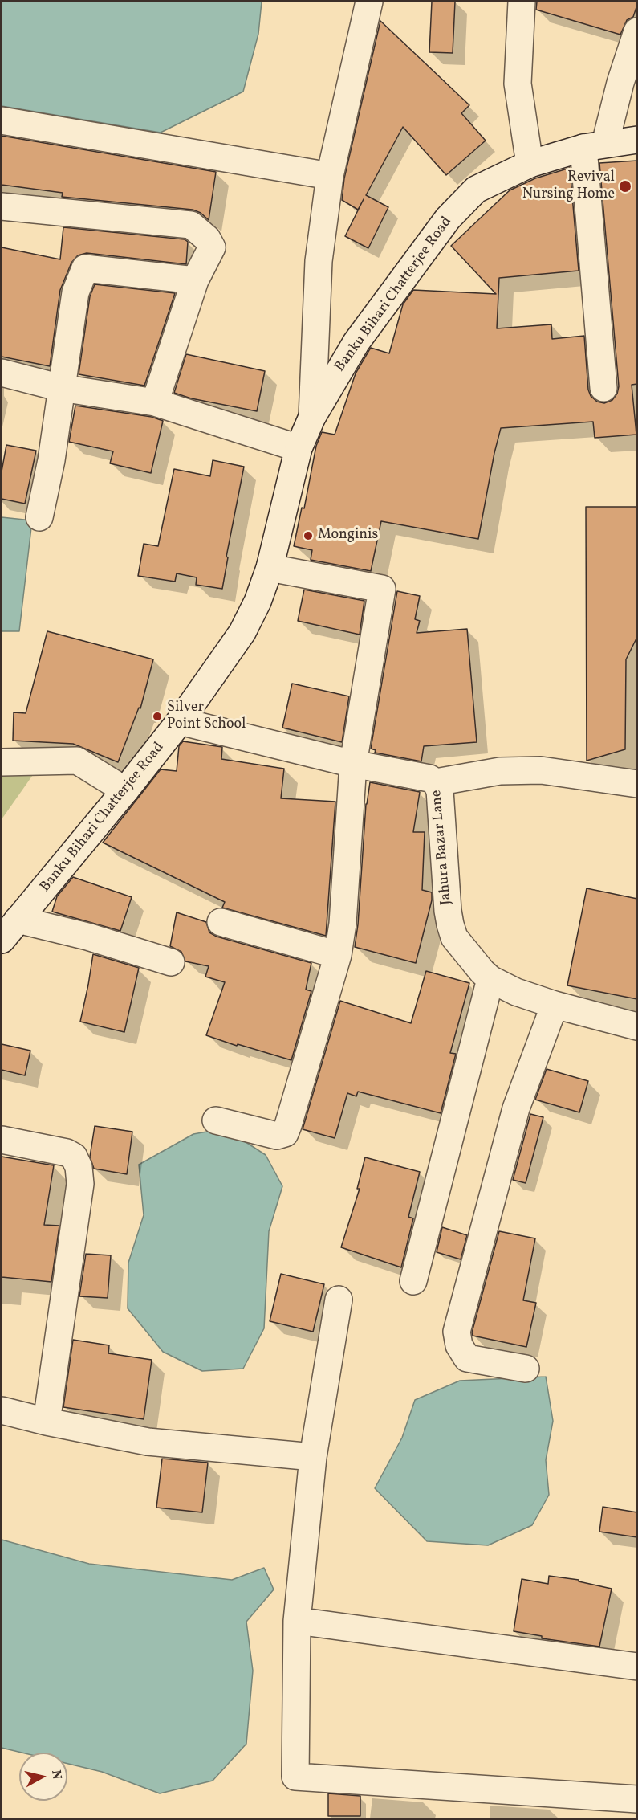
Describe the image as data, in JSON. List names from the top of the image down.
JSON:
{
  "streets": {
    "street": ["Banku Bihari Chatterjee Road", "Jahura Bazar Lane"]
  },
  "crossings": [
    ["Banku Bihari Chatterjee Road", "Jahura Bazar Lane"]
  ],
  "places": ["Revival Nursing Home", "Monginis", "Silver Point School"],
  "north": "right"
}
